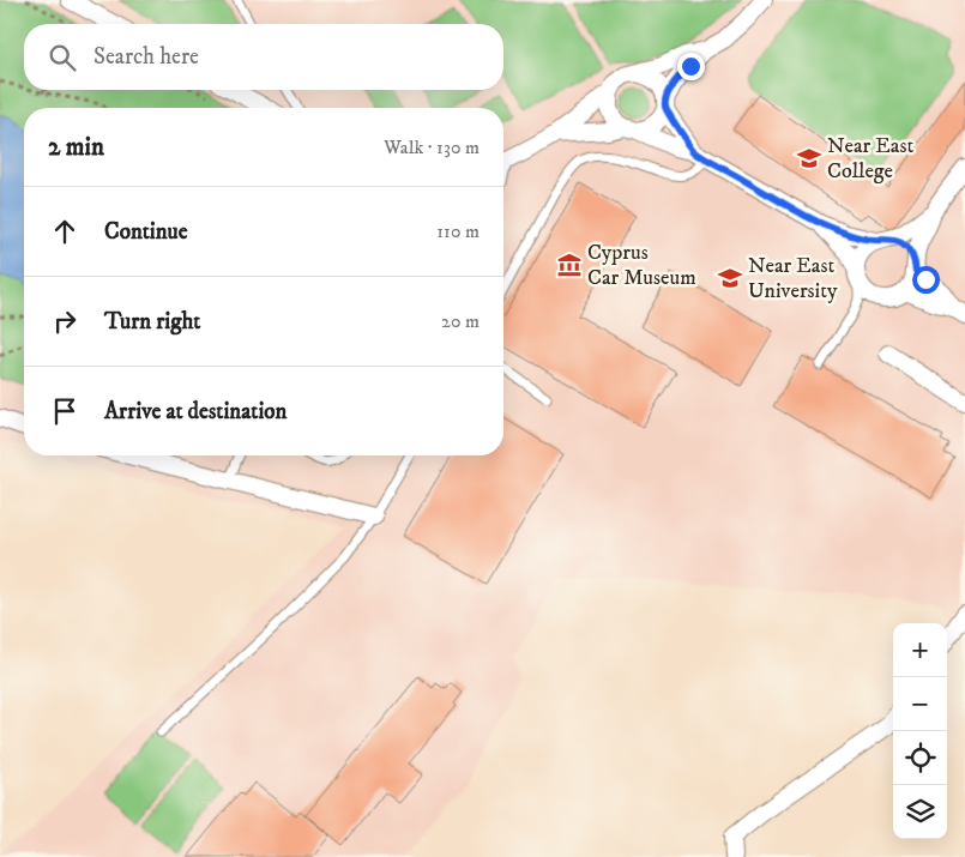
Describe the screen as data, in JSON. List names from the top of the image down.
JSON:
{
  "places": {
    "school or university": ["Near East College", "Near East University"],
    "museum": ["Cyprus Car Museum"]
  },
  "page": {
    "search": "Search here",
    "heading": ["2 min", "Walk · 130 m"],
    "list": [
      ["Continue", "110 m"],
      ["Turn right", "20 m"],
      "Arrive at destination"
    ],
    "map_buttons": ["+", "−"]
  }
}
